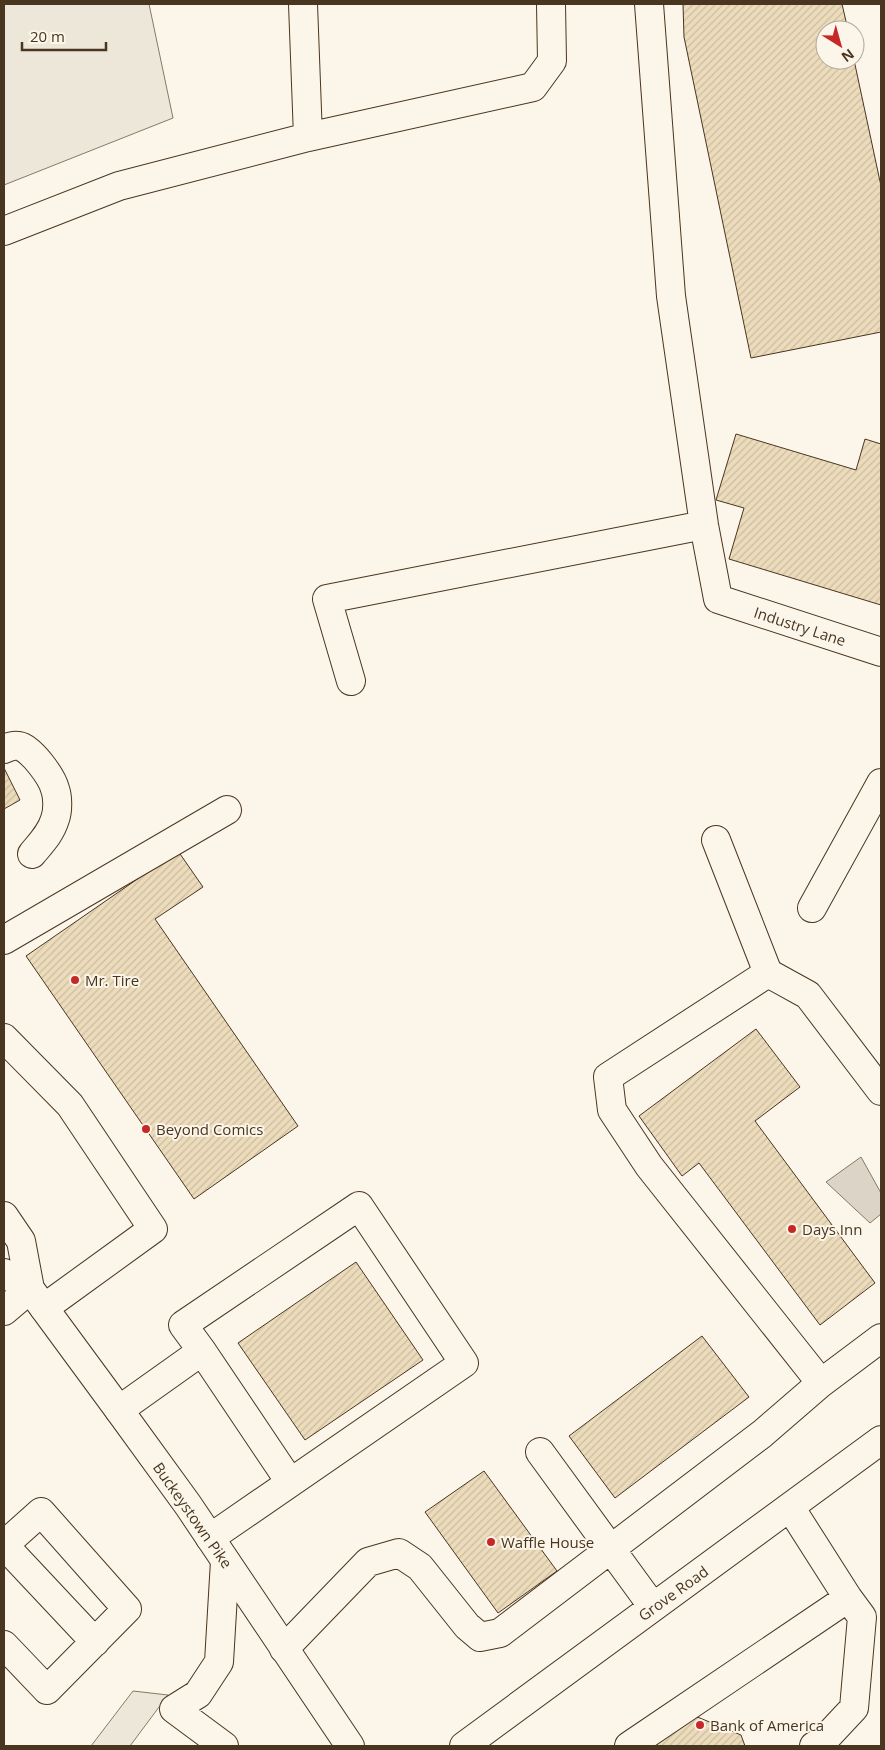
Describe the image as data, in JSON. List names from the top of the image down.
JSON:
{
  "streets": {
    "street": ["Industry Lane", "Buckeystown Pike", "Grove Road"]
  },
  "places": [
    "Mr. Tire",
    "Beyond Comics",
    "Days Inn",
    "Waffle House",
    "Bank of America"
  ],
  "scale_bar": "20 m",
  "north": "bottom right"
}
